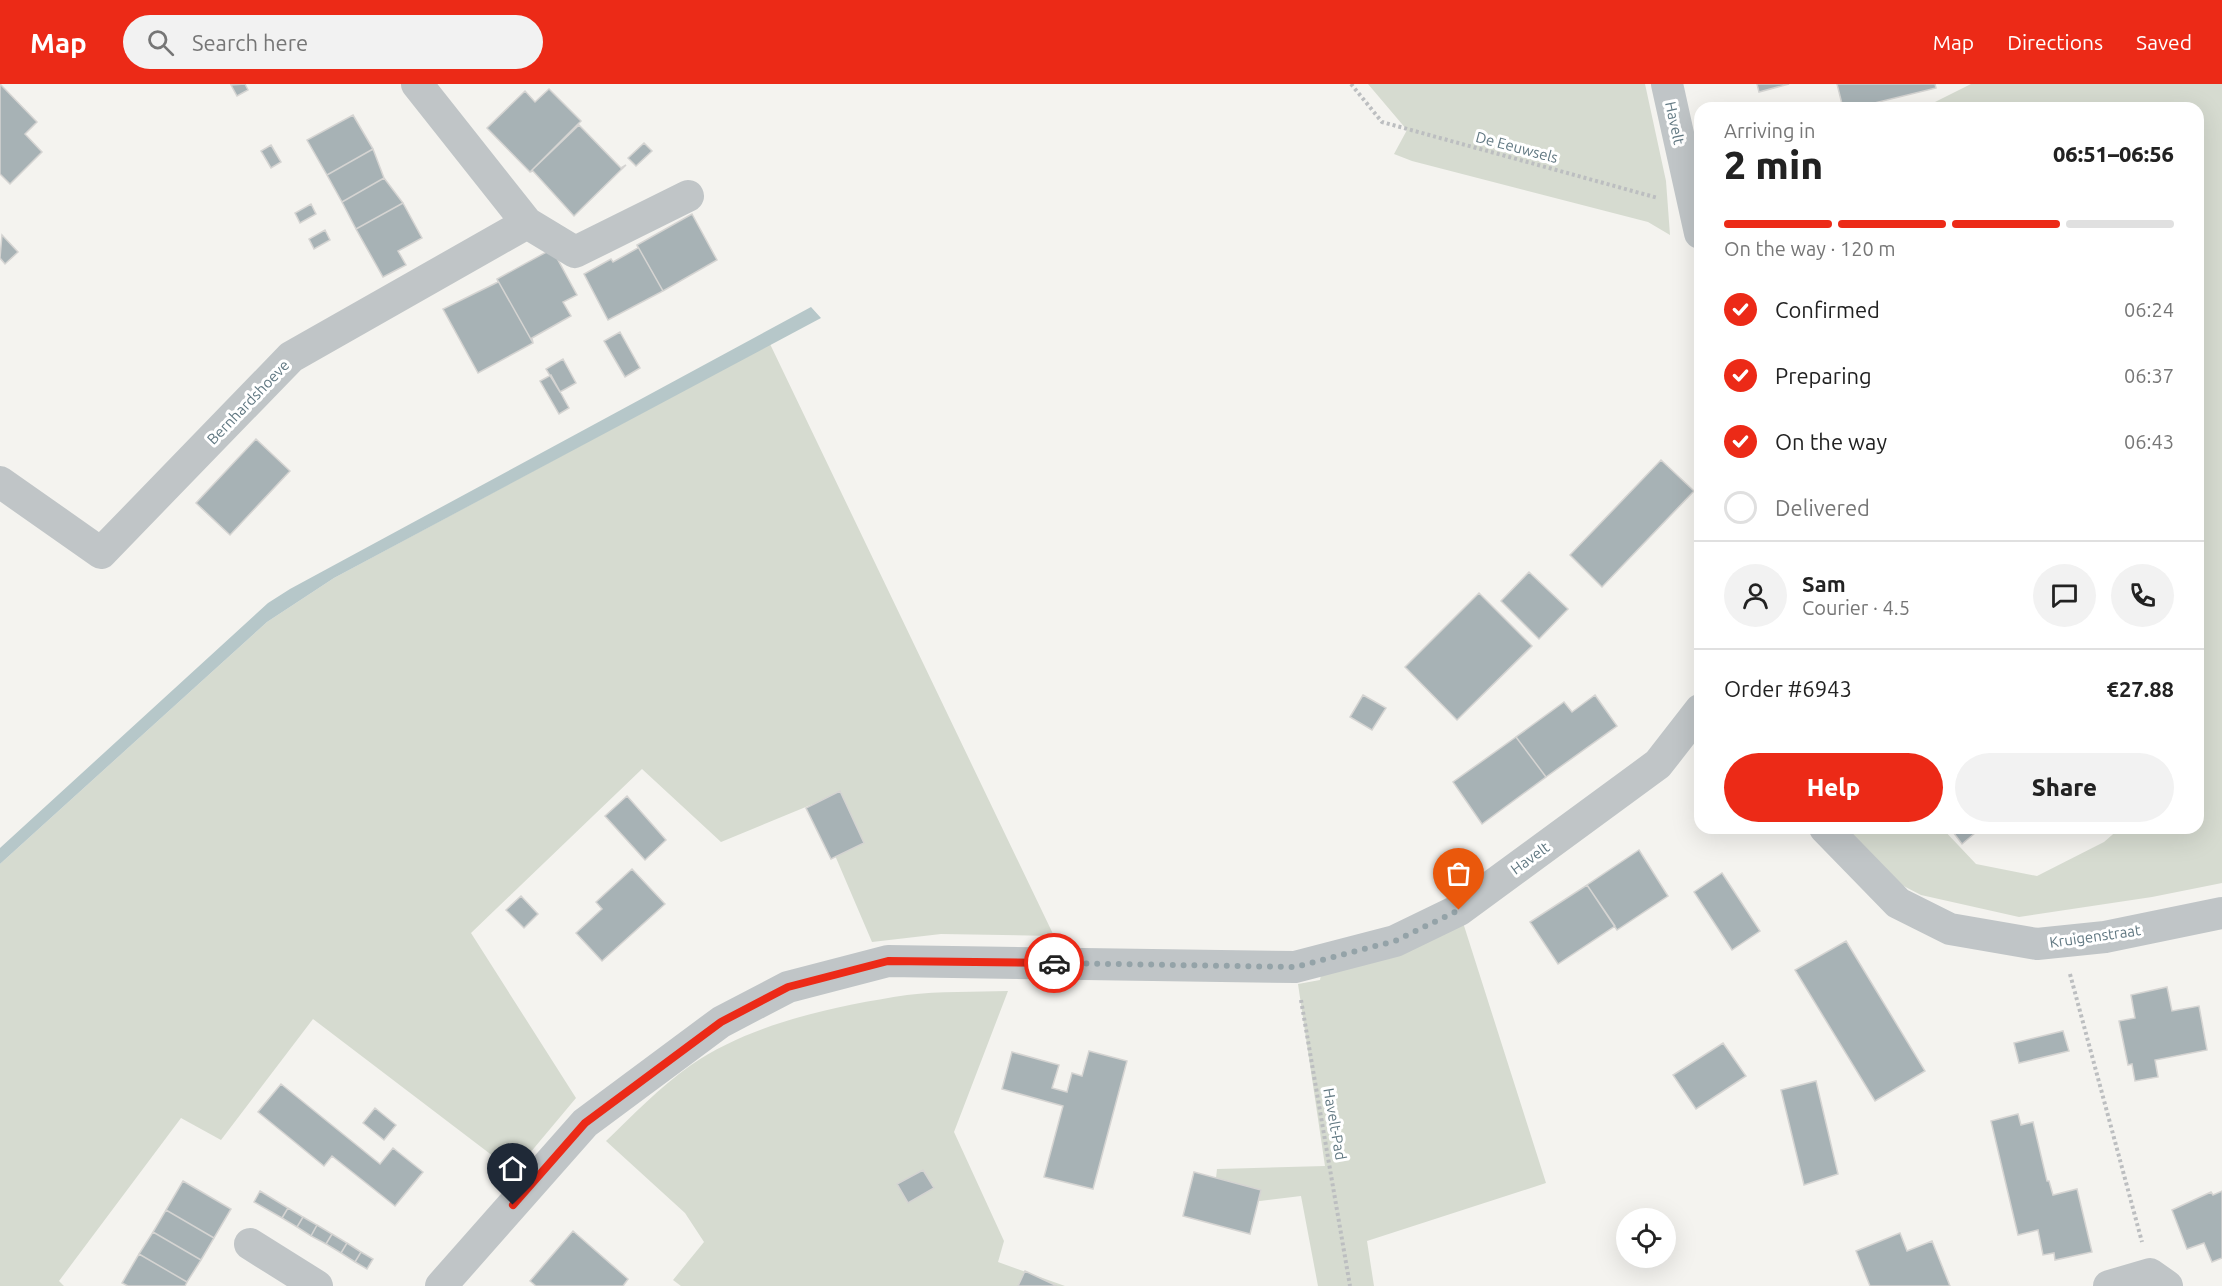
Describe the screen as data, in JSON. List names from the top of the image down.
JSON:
{
  "streets": {
    "street": ["Havelt", "Bernhardshoeve", "Kruigenstraat"],
    "path": ["De Eeuwsels", "Havelt-Pad"]
  },
  "crossings": [
    ["Havelt", "Havelt-Pad"]
  ],
  "page": {
    "header": "Map",
    "search": "Search here",
    "nav": ["Map", "Directions", "Saved"],
    "heading": ["2 min", "Arriving in", "06:51–06:56"],
    "panel": [
      "Sam",
      "Courier · 4.5",
      "Order #6943",
      "€27.88"
    ],
    "bar": "On the way · 120 m",
    "list": [
      ["Confirmed", "06:24"],
      ["Preparing", "06:37"],
      ["On the way", "06:43"],
      "Delivered"
    ],
    "buttons": ["Help", "Share"]
  }
}
